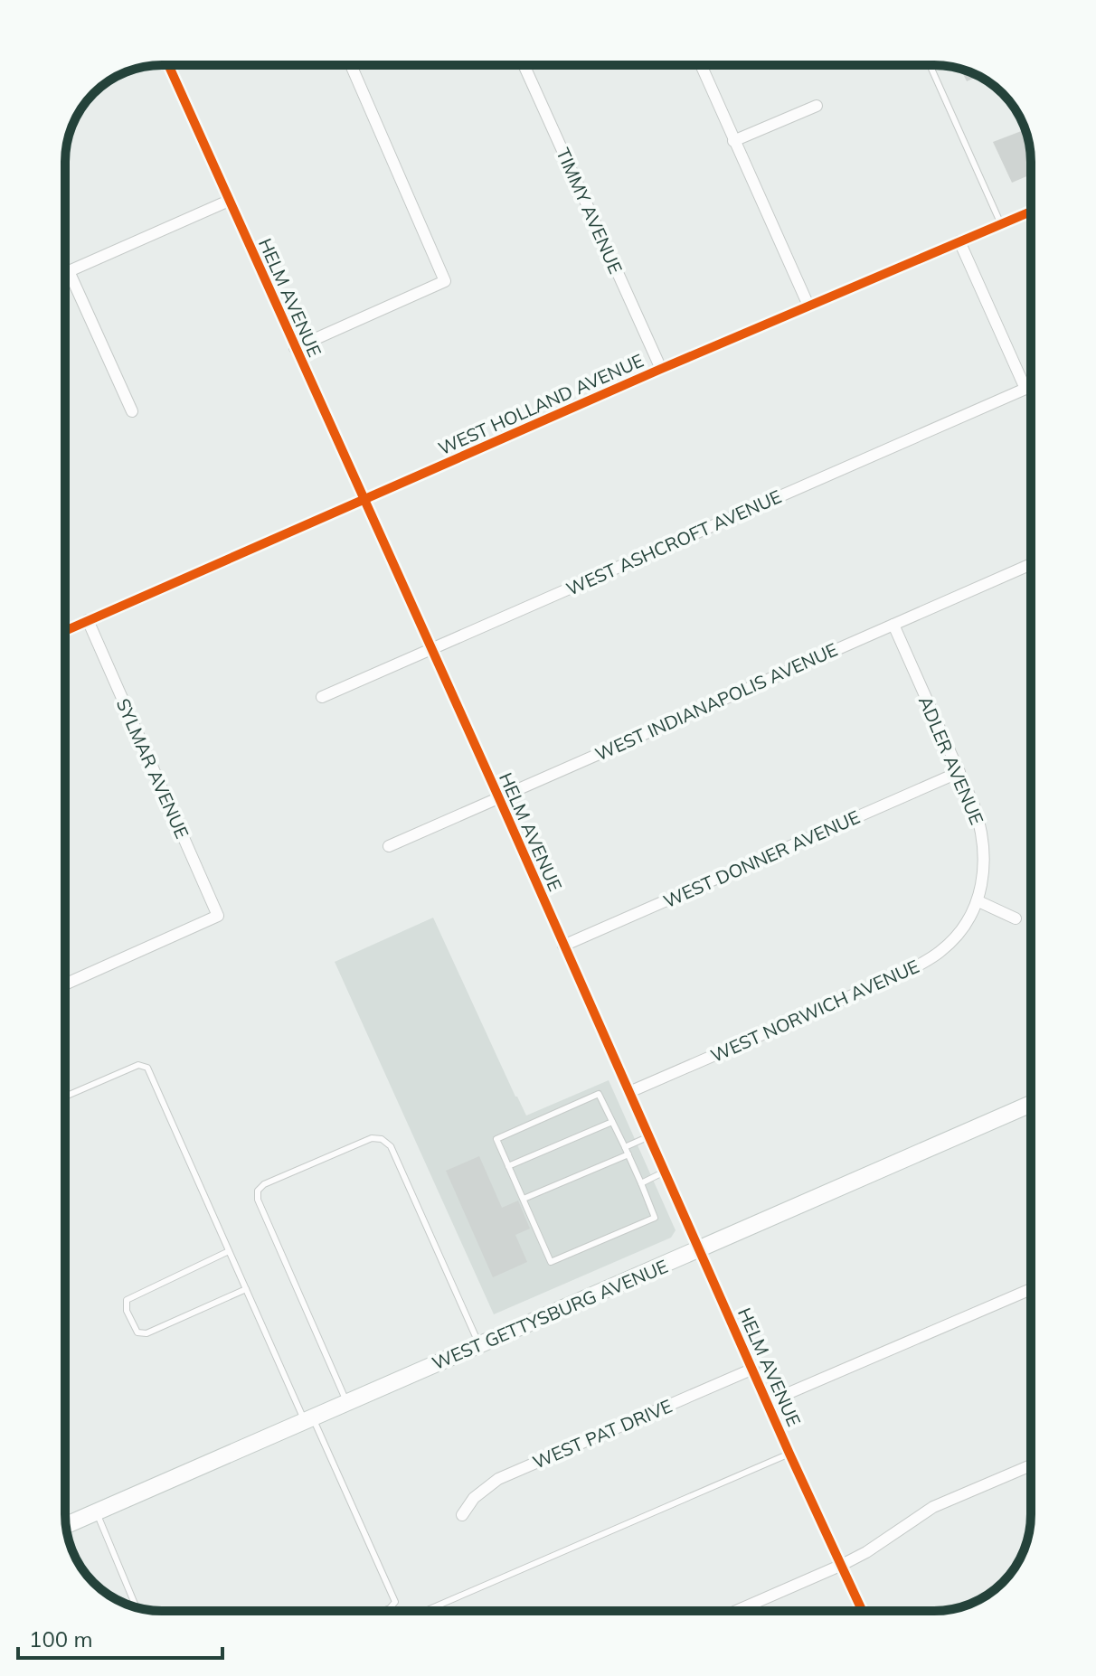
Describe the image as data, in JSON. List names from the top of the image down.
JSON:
{
  "streets": {
    "street": [
      "TIMMY AVENUE",
      "HELM AVENUE",
      "WEST HOLLAND AVENUE",
      "WEST ASHCROFT AVENUE",
      "WEST INDIANAPOLIS AVENUE",
      "ADLER AVENUE",
      "SYLMAR AVENUE",
      "WEST DONNER AVENUE",
      "WEST NORWICH AVENUE",
      "WEST GETTYSBURG AVENUE",
      "WEST PAT DRIVE"
    ]
  },
  "crossings": [
    ["TIMMY AVENUE", "WEST HOLLAND AVENUE"],
    ["HELM AVENUE", "WEST HOLLAND AVENUE"],
    ["HELM AVENUE", "WEST ASHCROFT AVENUE"],
    ["HELM AVENUE", "WEST INDIANAPOLIS AVENUE"],
    ["HELM AVENUE", "WEST DONNER AVENUE"],
    ["HELM AVENUE", "WEST NORWICH AVENUE"],
    ["HELM AVENUE", "WEST GETTYSBURG AVENUE"],
    ["HELM AVENUE", "WEST PAT DRIVE"],
    ["WEST HOLLAND AVENUE", "SYLMAR AVENUE"],
    ["WEST INDIANAPOLIS AVENUE", "ADLER AVENUE"],
    ["ADLER AVENUE", "WEST DONNER AVENUE"],
    ["ADLER AVENUE", "WEST NORWICH AVENUE"]
  ],
  "scale_bar": "100 m"
}
